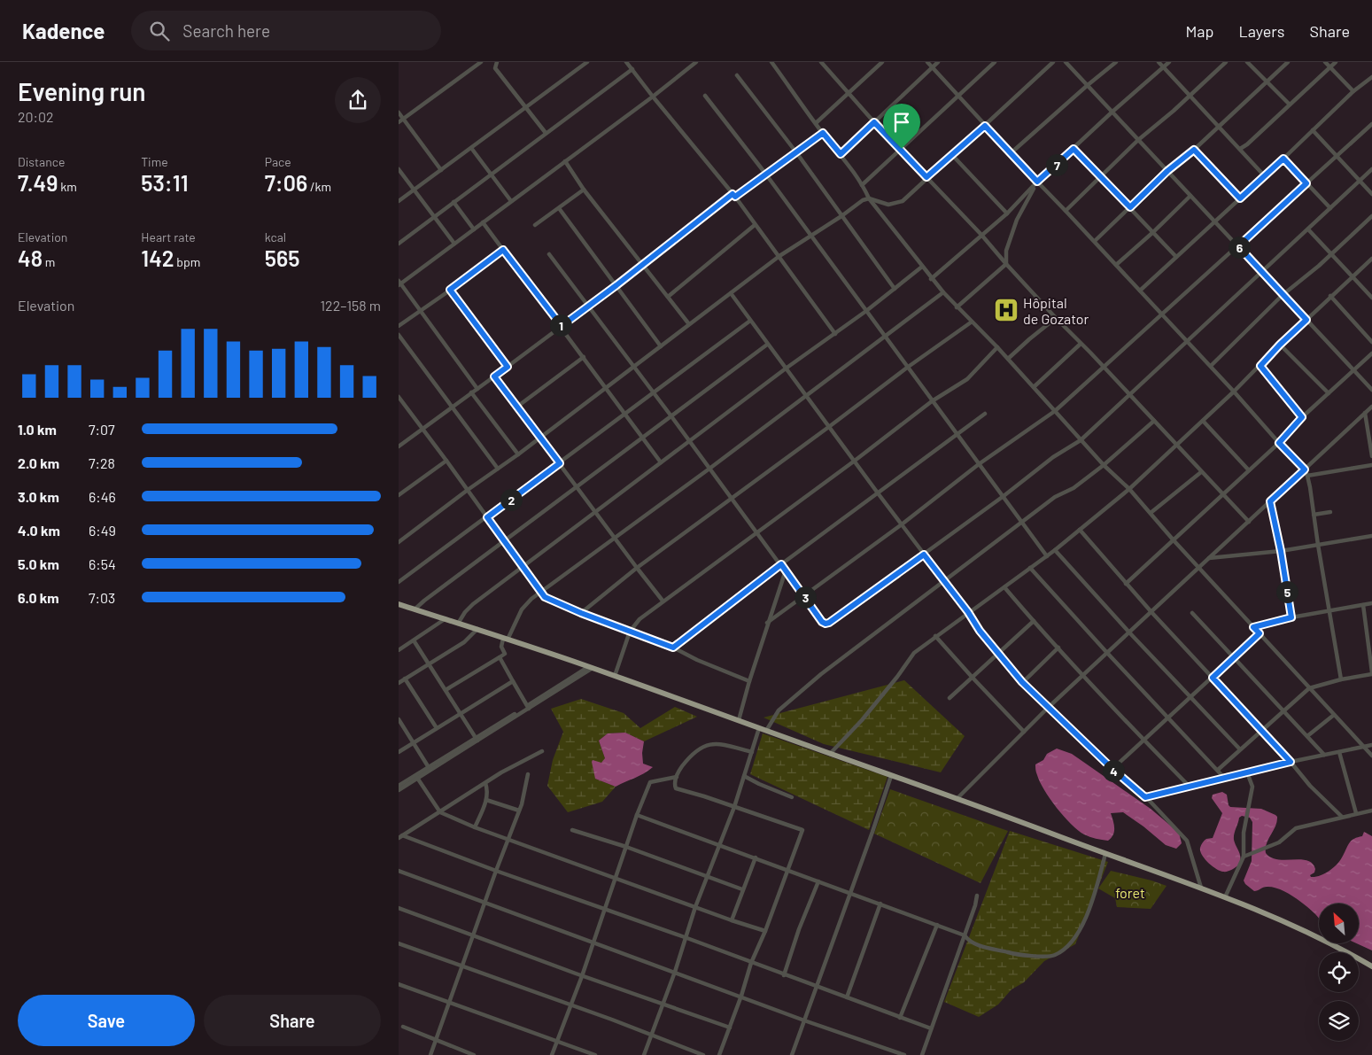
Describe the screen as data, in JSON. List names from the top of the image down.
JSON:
{
  "parks": ["foret"],
  "places": {
    "hospital": ["Hôpital de Gozator"]
  },
  "north": "top left",
  "page": {
    "header": "Kadence",
    "search": "Search here",
    "nav": ["Map", "Layers", "Share"],
    "heading": ["Evening run", "20:02"],
    "stats": [
      ["Distance", "7.49 km"],
      ["Time", "53:11"],
      ["Pace", "7:06 /km"],
      ["Elevation", "48 m"],
      ["Heart rate", "142 bpm"],
      ["kcal", "565"]
    ],
    "pins": [
      "7",
      "6",
      "1",
      "2",
      "5",
      "3",
      "4"
    ],
    "chart": ["Elevation", "122–158 m"],
    "list": [
      {
        "name": "1.0 km",
        "note": "7:07"
      },
      {
        "name": "2.0 km",
        "note": "7:28"
      },
      {
        "name": "3.0 km",
        "note": "6:46"
      },
      {
        "name": "4.0 km",
        "note": "6:49"
      },
      {
        "name": "5.0 km",
        "note": "6:54"
      },
      {
        "name": "6.0 km",
        "note": "7:03"
      }
    ],
    "buttons": ["Save", "Share"]
  }
}
